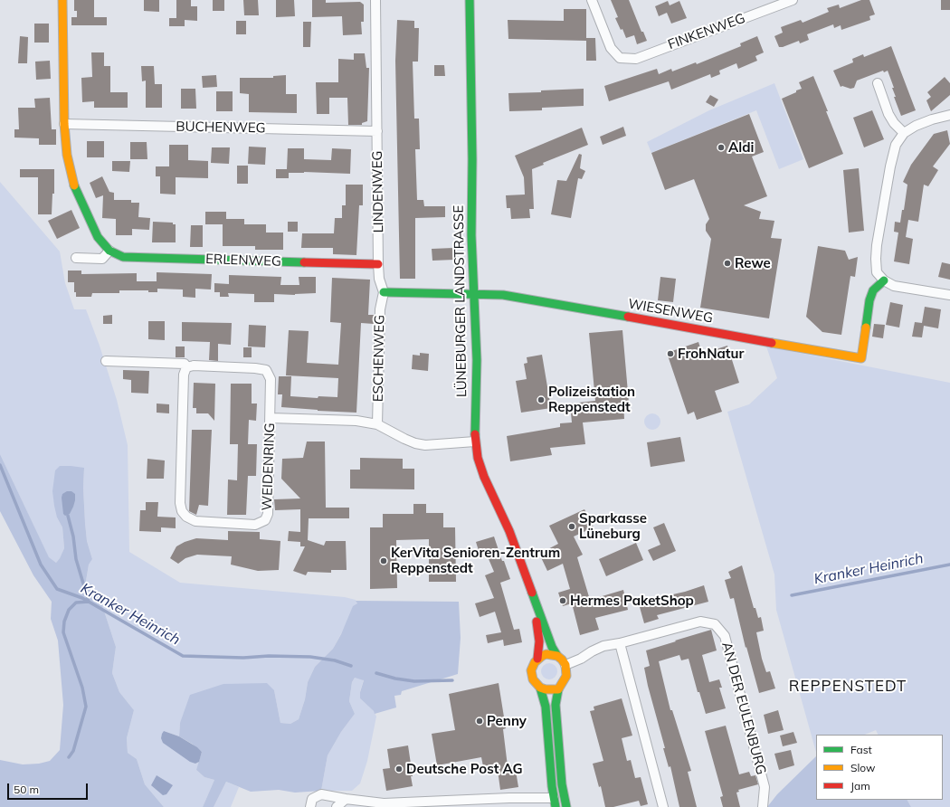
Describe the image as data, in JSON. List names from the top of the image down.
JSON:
{
  "streets": {
    "street": [
      "FINKENWEG",
      "BUCHENWEG",
      "LINDENWEG",
      "ERLENWEG",
      "LÜNEBURGER LANDSTRASSE",
      "WIESENWEG",
      "ESCHENWEG",
      "WEIDENRING",
      "AN DER EULENBURG"
    ]
  },
  "crossings": [
    ["BUCHENWEG", "LINDENWEG"],
    ["BUCHENWEG", "ERLENWEG"],
    ["LINDENWEG", "ERLENWEG"],
    ["LINDENWEG", "ESCHENWEG"],
    ["LÜNEBURGER LANDSTRASSE", "WIESENWEG"],
    ["LÜNEBURGER LANDSTRASSE", "AN DER EULENBURG"]
  ],
  "districts": ["REPPENSTEDT"],
  "water": ["Kranker Heinrich"],
  "places": [
    "Aldi",
    "Rewe",
    "FrohNatur",
    "Polizeistation Reppenstedt",
    "Sparkasse Lüneburg",
    "KerVita Senioren-Zentrum Reppenstedt",
    "Hermes PaketShop",
    "Penny",
    "Deutsche Post AG"
  ],
  "legend": ["Fast", "Slow", "Jam"],
  "scale_bar": "50 m"
}
